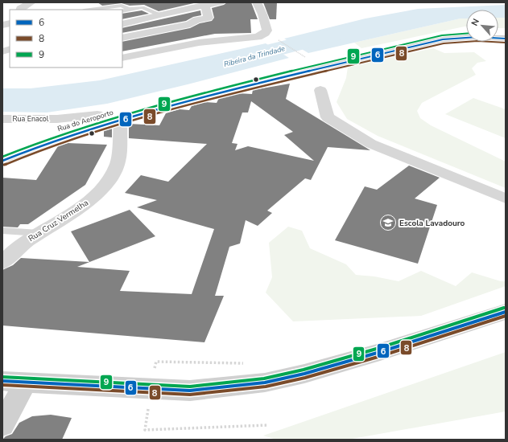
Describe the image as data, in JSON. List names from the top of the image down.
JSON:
{
  "streets": {
    "main road": ["Rua do Aeroporto"],
    "street": ["Rua Enacol", "Rua Cruz Vermelha"]
  },
  "crossings": [
    ["Rua Enacol", "Rua do Aeroporto"],
    ["Rua do Aeroporto", "Rua Cruz Vermelha"]
  ],
  "water": ["Ribeira da Trindade"],
  "places": {
    "school or university": ["Escola Lavadouro"]
  },
  "lines": ["transit line 9", "transit line 6", "transit line 8"],
  "legend": ["6", "8", "9"],
  "north": "top left"
}
